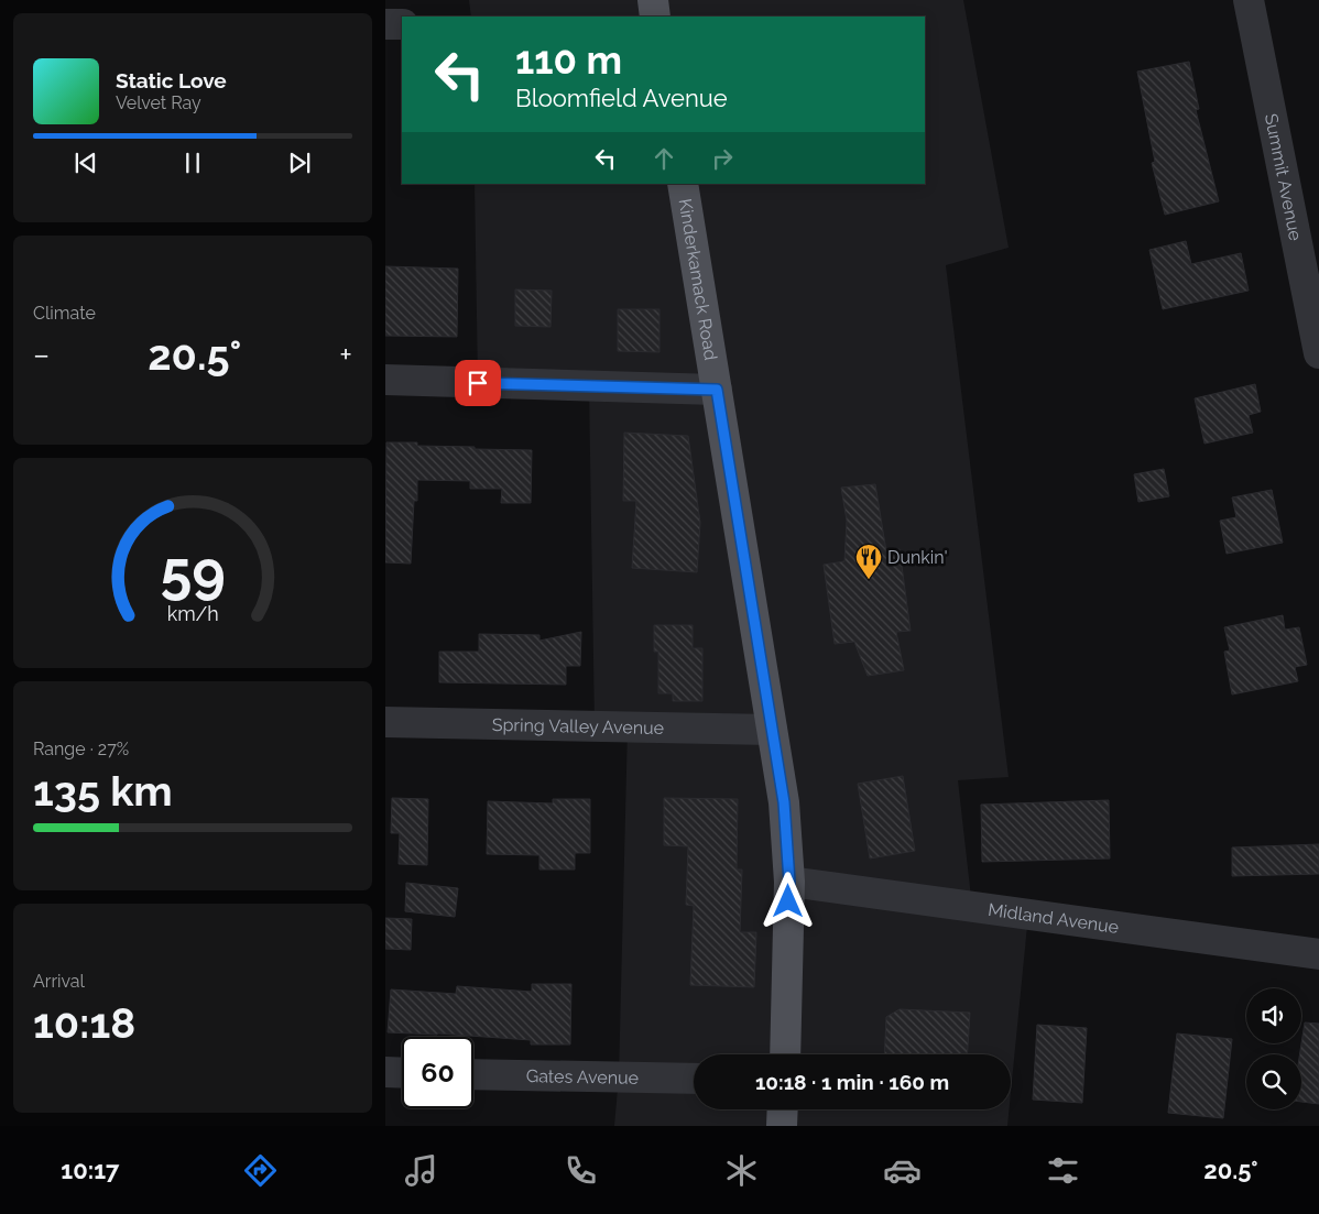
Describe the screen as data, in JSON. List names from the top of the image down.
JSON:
{
  "streets": {
    "main road": ["Kinderkamack Road"],
    "street": [
      "Summit Avenue",
      "Spring Valley Avenue",
      "Midland Avenue",
      "Gates Avenue"
    ]
  },
  "crossings": [
    ["Kinderkamack Road", "Spring Valley Avenue"],
    ["Kinderkamack Road", "Midland Avenue"]
  ],
  "places": {
    "restaurant": ["Dunkin'"]
  },
  "page": {
    "turn": ["110 m", "Bloomfield Avenue"],
    "song": ["Static Love", "Velvet Ray"],
    "tile": [
      "Climate",
      ["Range · 27%", "135 km"],
      ["Arrival", "10:18"]
    ],
    "heat": ["−", "20.5°", "+"],
    "limit": "60",
    "trip": "10:18 · 1 min · 160 m",
    "tabs": ["10:17", "20.5°"],
    "gauge": ["59", "km/h"]
  }
}
